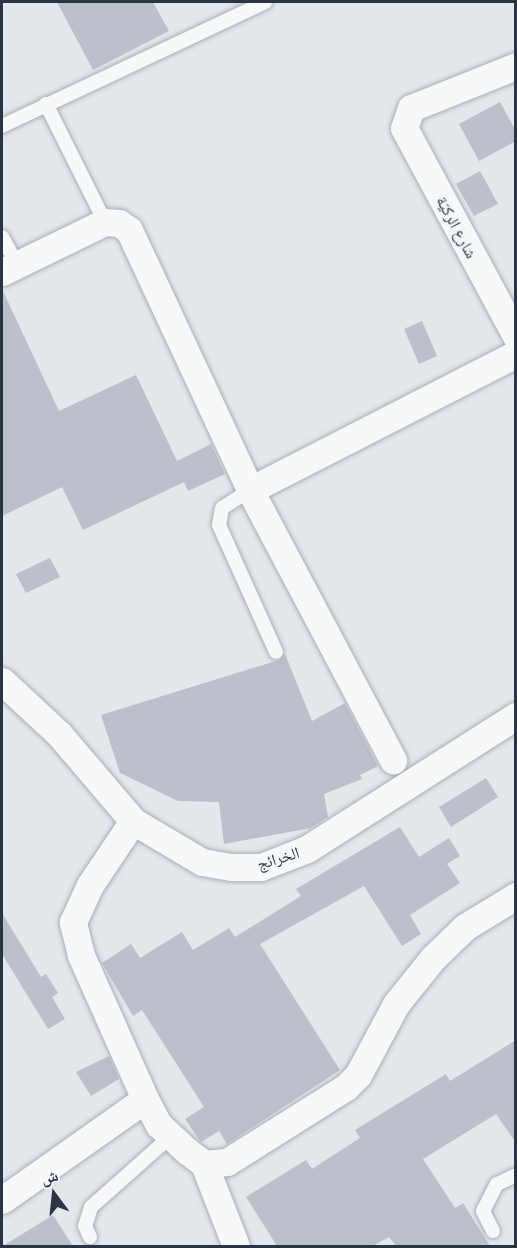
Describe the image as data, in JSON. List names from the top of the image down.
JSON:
{
  "streets": {
    "street": ["شارع الركيّة", "الخرائج"]
  },
  "north": "top"
}
